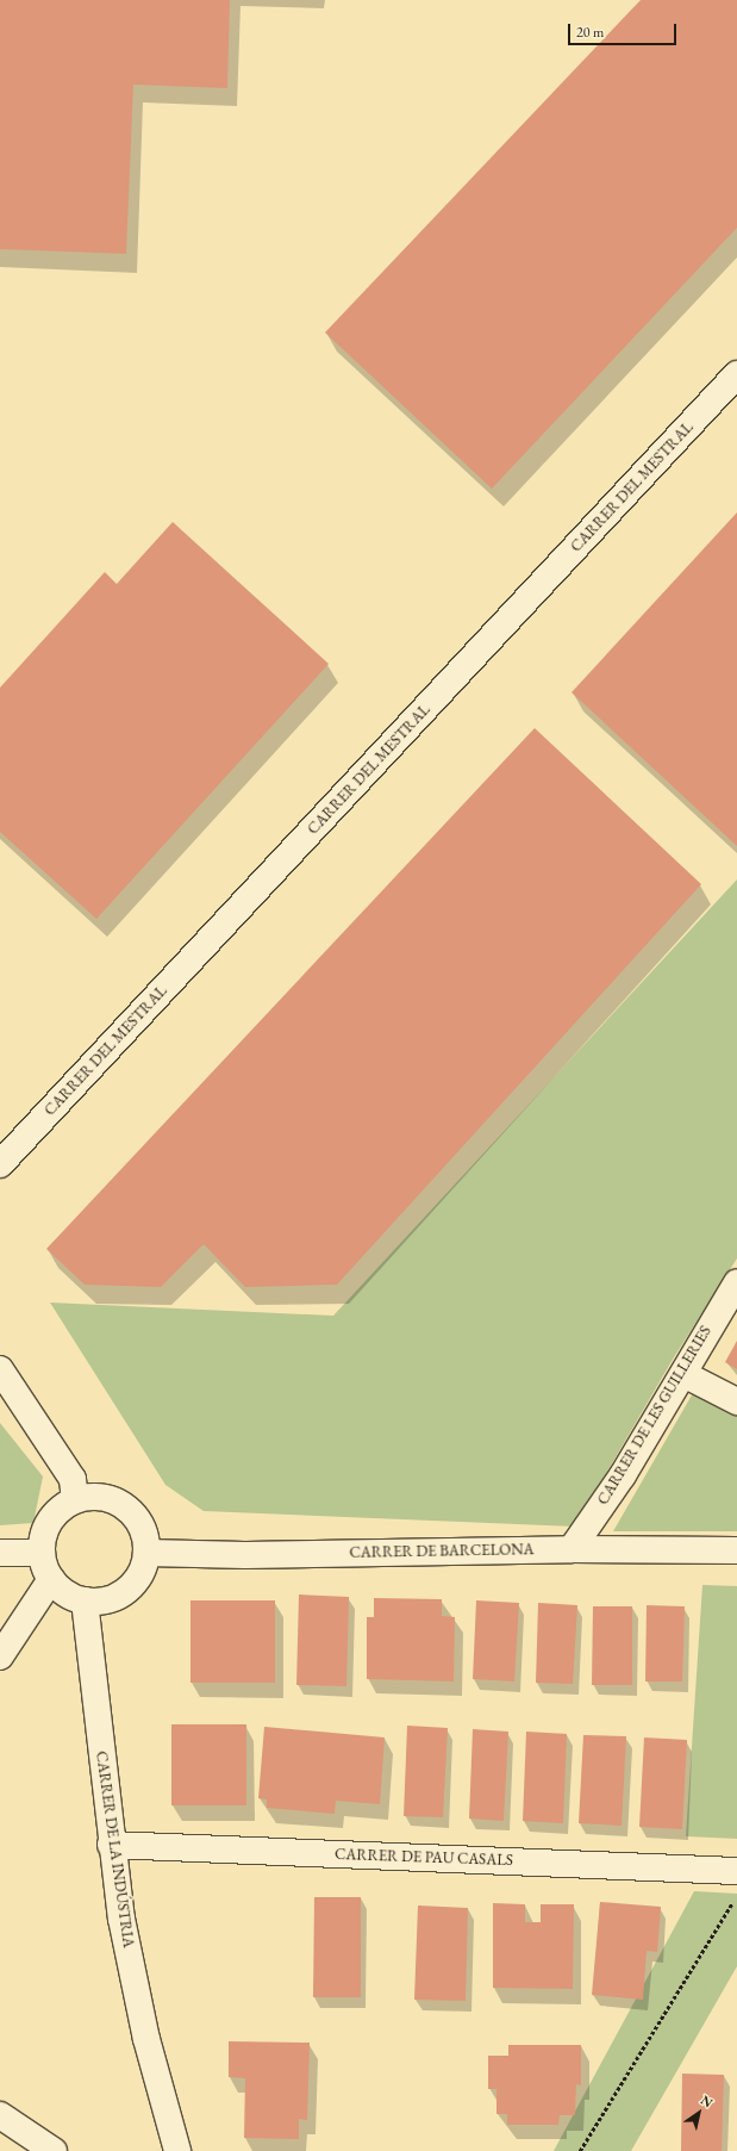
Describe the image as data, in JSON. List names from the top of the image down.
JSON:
{
  "streets": {
    "street": [
      "CARRER DEL MESTRAL",
      "CARRER DE LES GUILLERIES",
      "CARRER DE BARCELONA",
      "CARRER DE LA INDÚSTRIA",
      "CARRER DE PAU CASALS"
    ]
  },
  "crossings": [
    ["CARRER DE LES GUILLERIES", "CARRER DE BARCELONA"],
    ["CARRER DE BARCELONA", "CARRER DE LA INDÚSTRIA"],
    ["CARRER DE LA INDÚSTRIA", "CARRER DE PAU CASALS"]
  ],
  "scale_bar": "20 m",
  "north": "top right"
}
